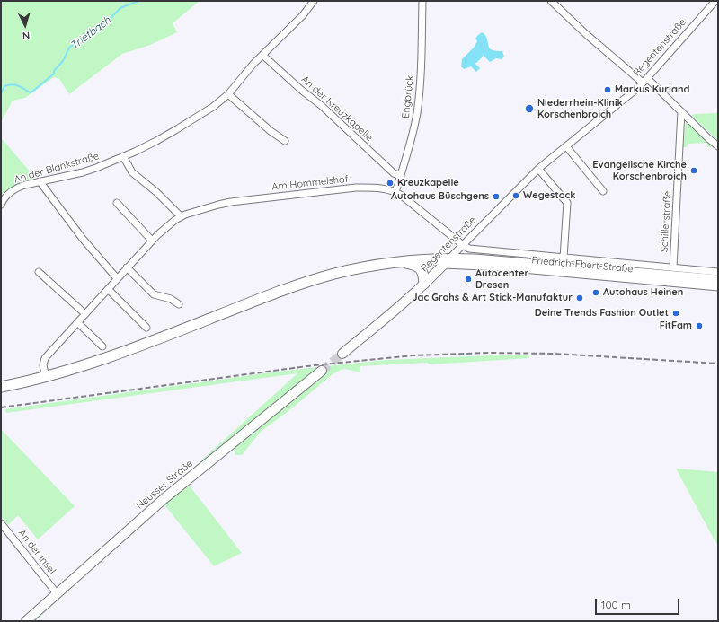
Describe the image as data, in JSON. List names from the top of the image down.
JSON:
{
  "streets": {
    "street": [
      "Regentenstraße",
      "Engbrück",
      "An der Kreuzkapelle",
      "An der Blankstraße",
      "Am Hommelshof",
      "Schillerstraße",
      "Friedrich-Ebert-Straße",
      "Neusser Straße",
      "An der Insel"
    ]
  },
  "crossings": [
    ["Regentenstraße", "Am Hommelshof"],
    ["Regentenstraße", "Friedrich-Ebert-Straße"],
    ["Engbrück", "An der Kreuzkapelle"],
    ["Engbrück", "Am Hommelshof"],
    ["An der Kreuzkapelle", "An der Blankstraße"],
    ["Am Hommelshof", "Friedrich-Ebert-Straße"],
    ["Schillerstraße", "Friedrich-Ebert-Straße"],
    ["Neusser Straße", "An der Insel"]
  ],
  "water": ["Trietbach"],
  "places": [
    "Markus Kurland",
    "Niederrhein-Klinik Korschenbroich",
    "Evangelische Kirche Korschenbroich",
    "Kreuzkapelle",
    "Wegestock",
    "Autohaus Büschgens",
    "Autocenter Dresen",
    "Autohaus Heinen",
    "Jac Grohs & Art Stick-Manufaktur",
    "Deine Trends Fashion Outlet",
    "FitFam"
  ],
  "scale_bar": "100 m",
  "north": "bottom"
}
